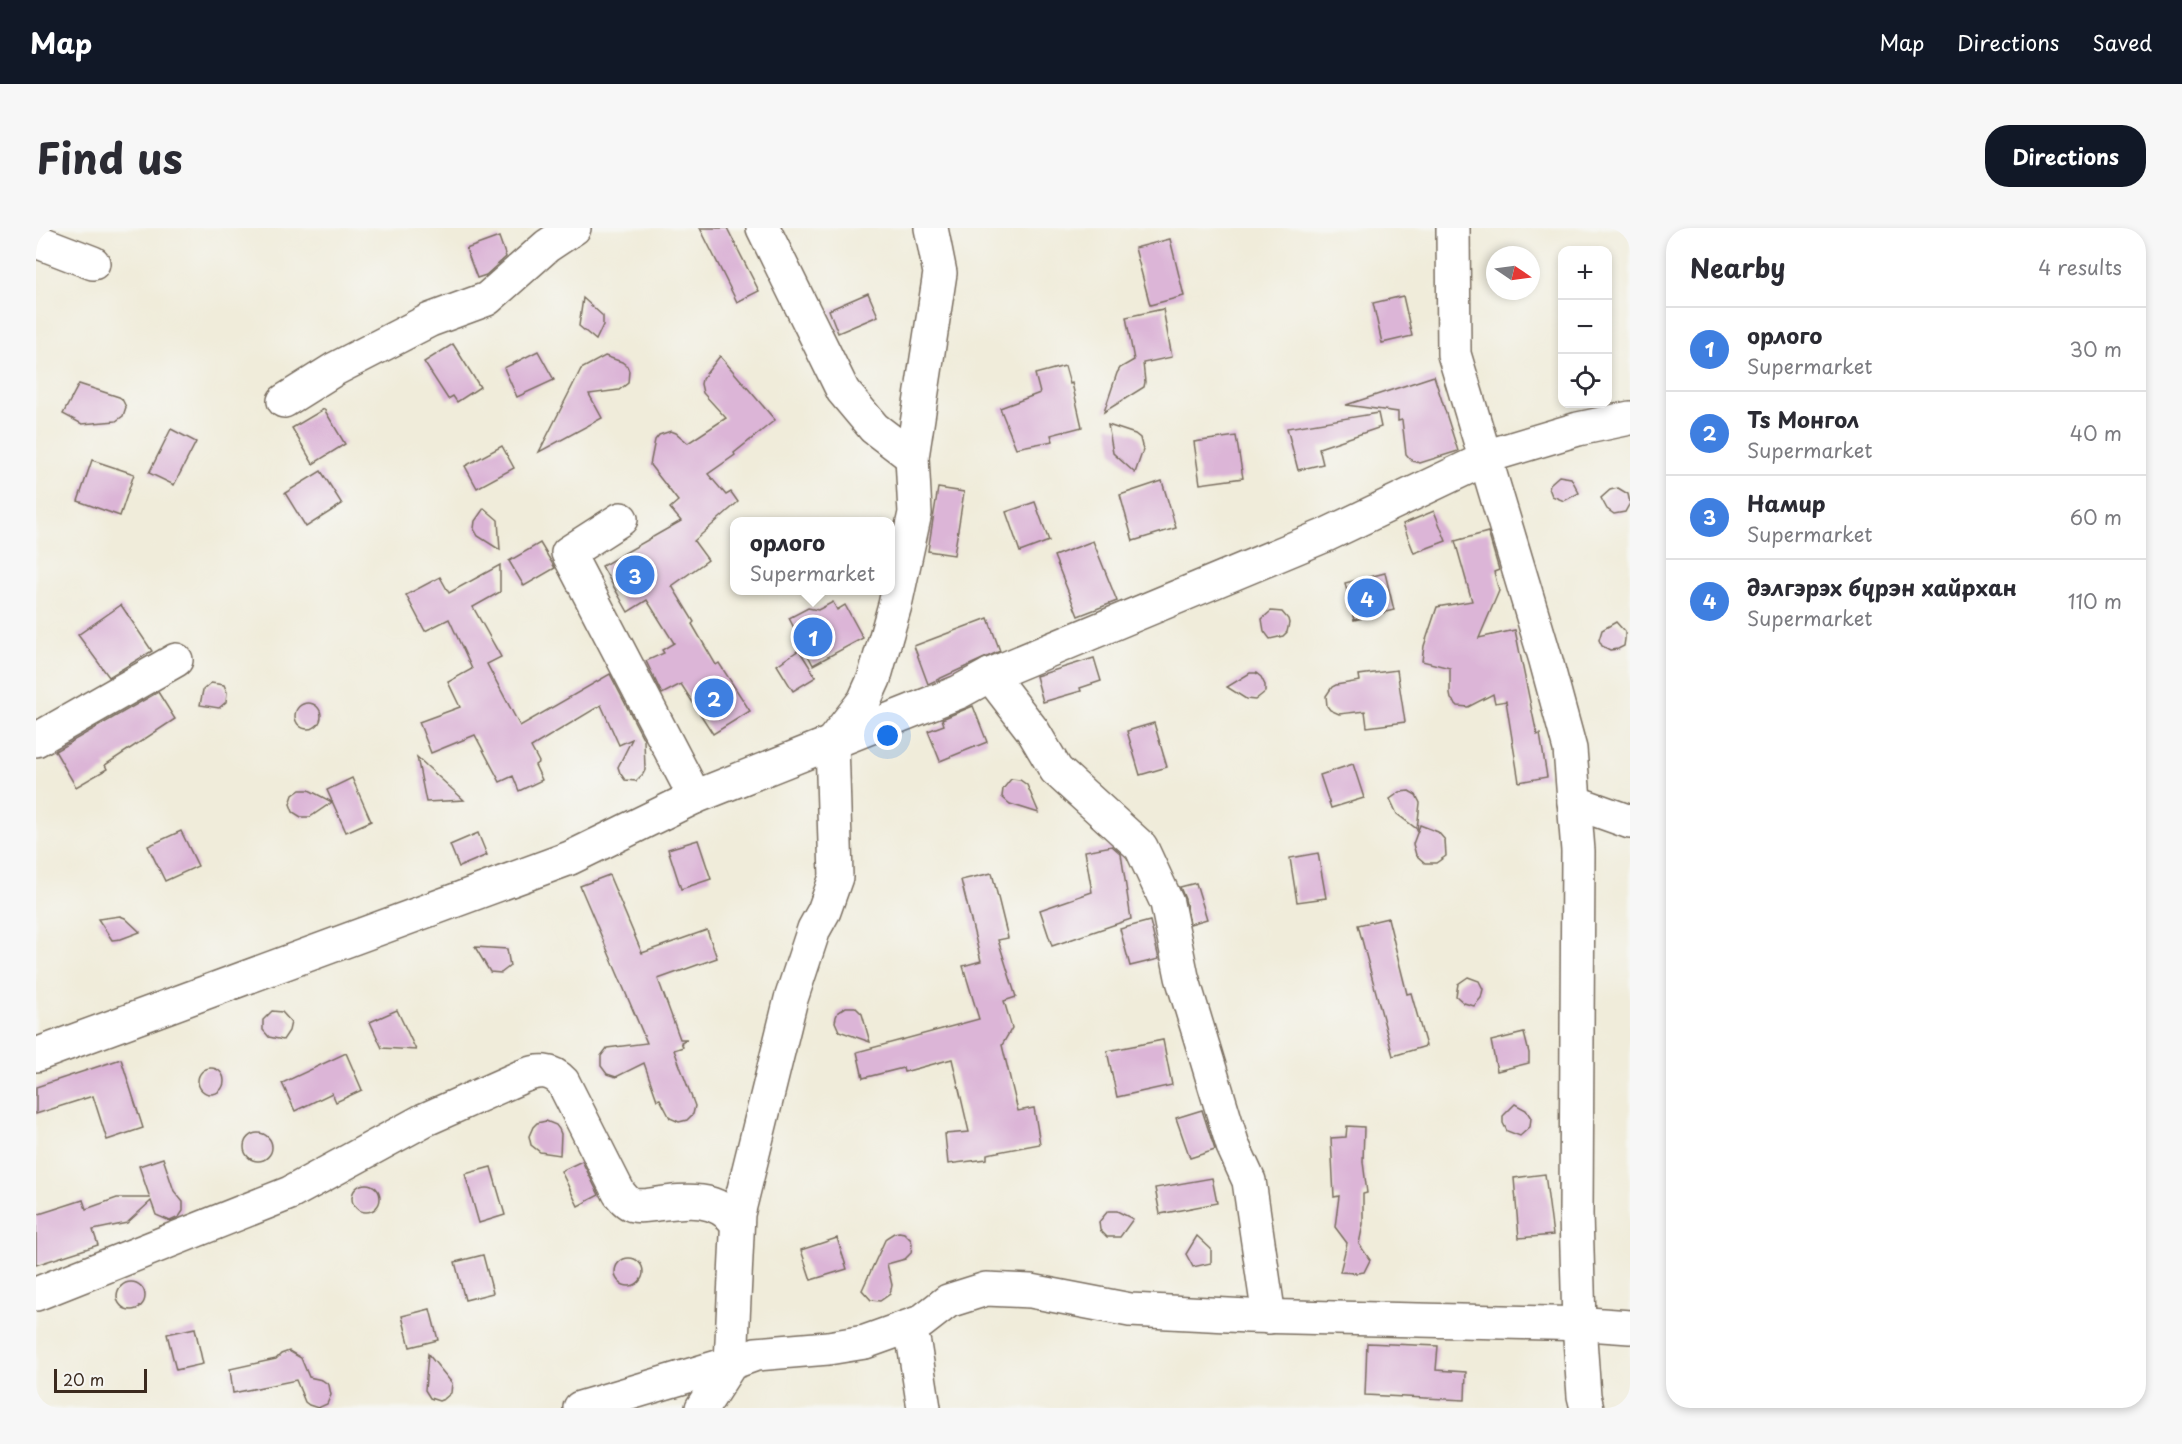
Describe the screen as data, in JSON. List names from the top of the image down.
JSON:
{
  "scale_bar": "20 m",
  "north": "right",
  "page": {
    "header": "Map",
    "nav": ["Map", "Directions", "Saved"],
    "title": "Find us",
    "buttons": "Directions",
    "heading": ["Nearby", "4 results"],
    "map_buttons": ["+", "−"],
    "list": [
      {
        "mark": "1",
        "name": "орлого",
        "note": "Supermarket",
        "value": "30 m"
      },
      {
        "mark": "2",
        "name": "Ts Монгол",
        "note": "Supermarket",
        "value": "40 m"
      },
      {
        "mark": "3",
        "name": "Намир",
        "note": "Supermarket",
        "value": "60 m"
      },
      {
        "mark": "4",
        "name": "дэлгэрэх бүрэн хайрхан",
        "note": "Supermarket",
        "value": "110 m"
      }
    ],
    "popup": ["орлого", "Supermarket"],
    "pins": [
      "3",
      "4",
      "1",
      "2"
    ],
    "scale": "20 m"
  }
}
